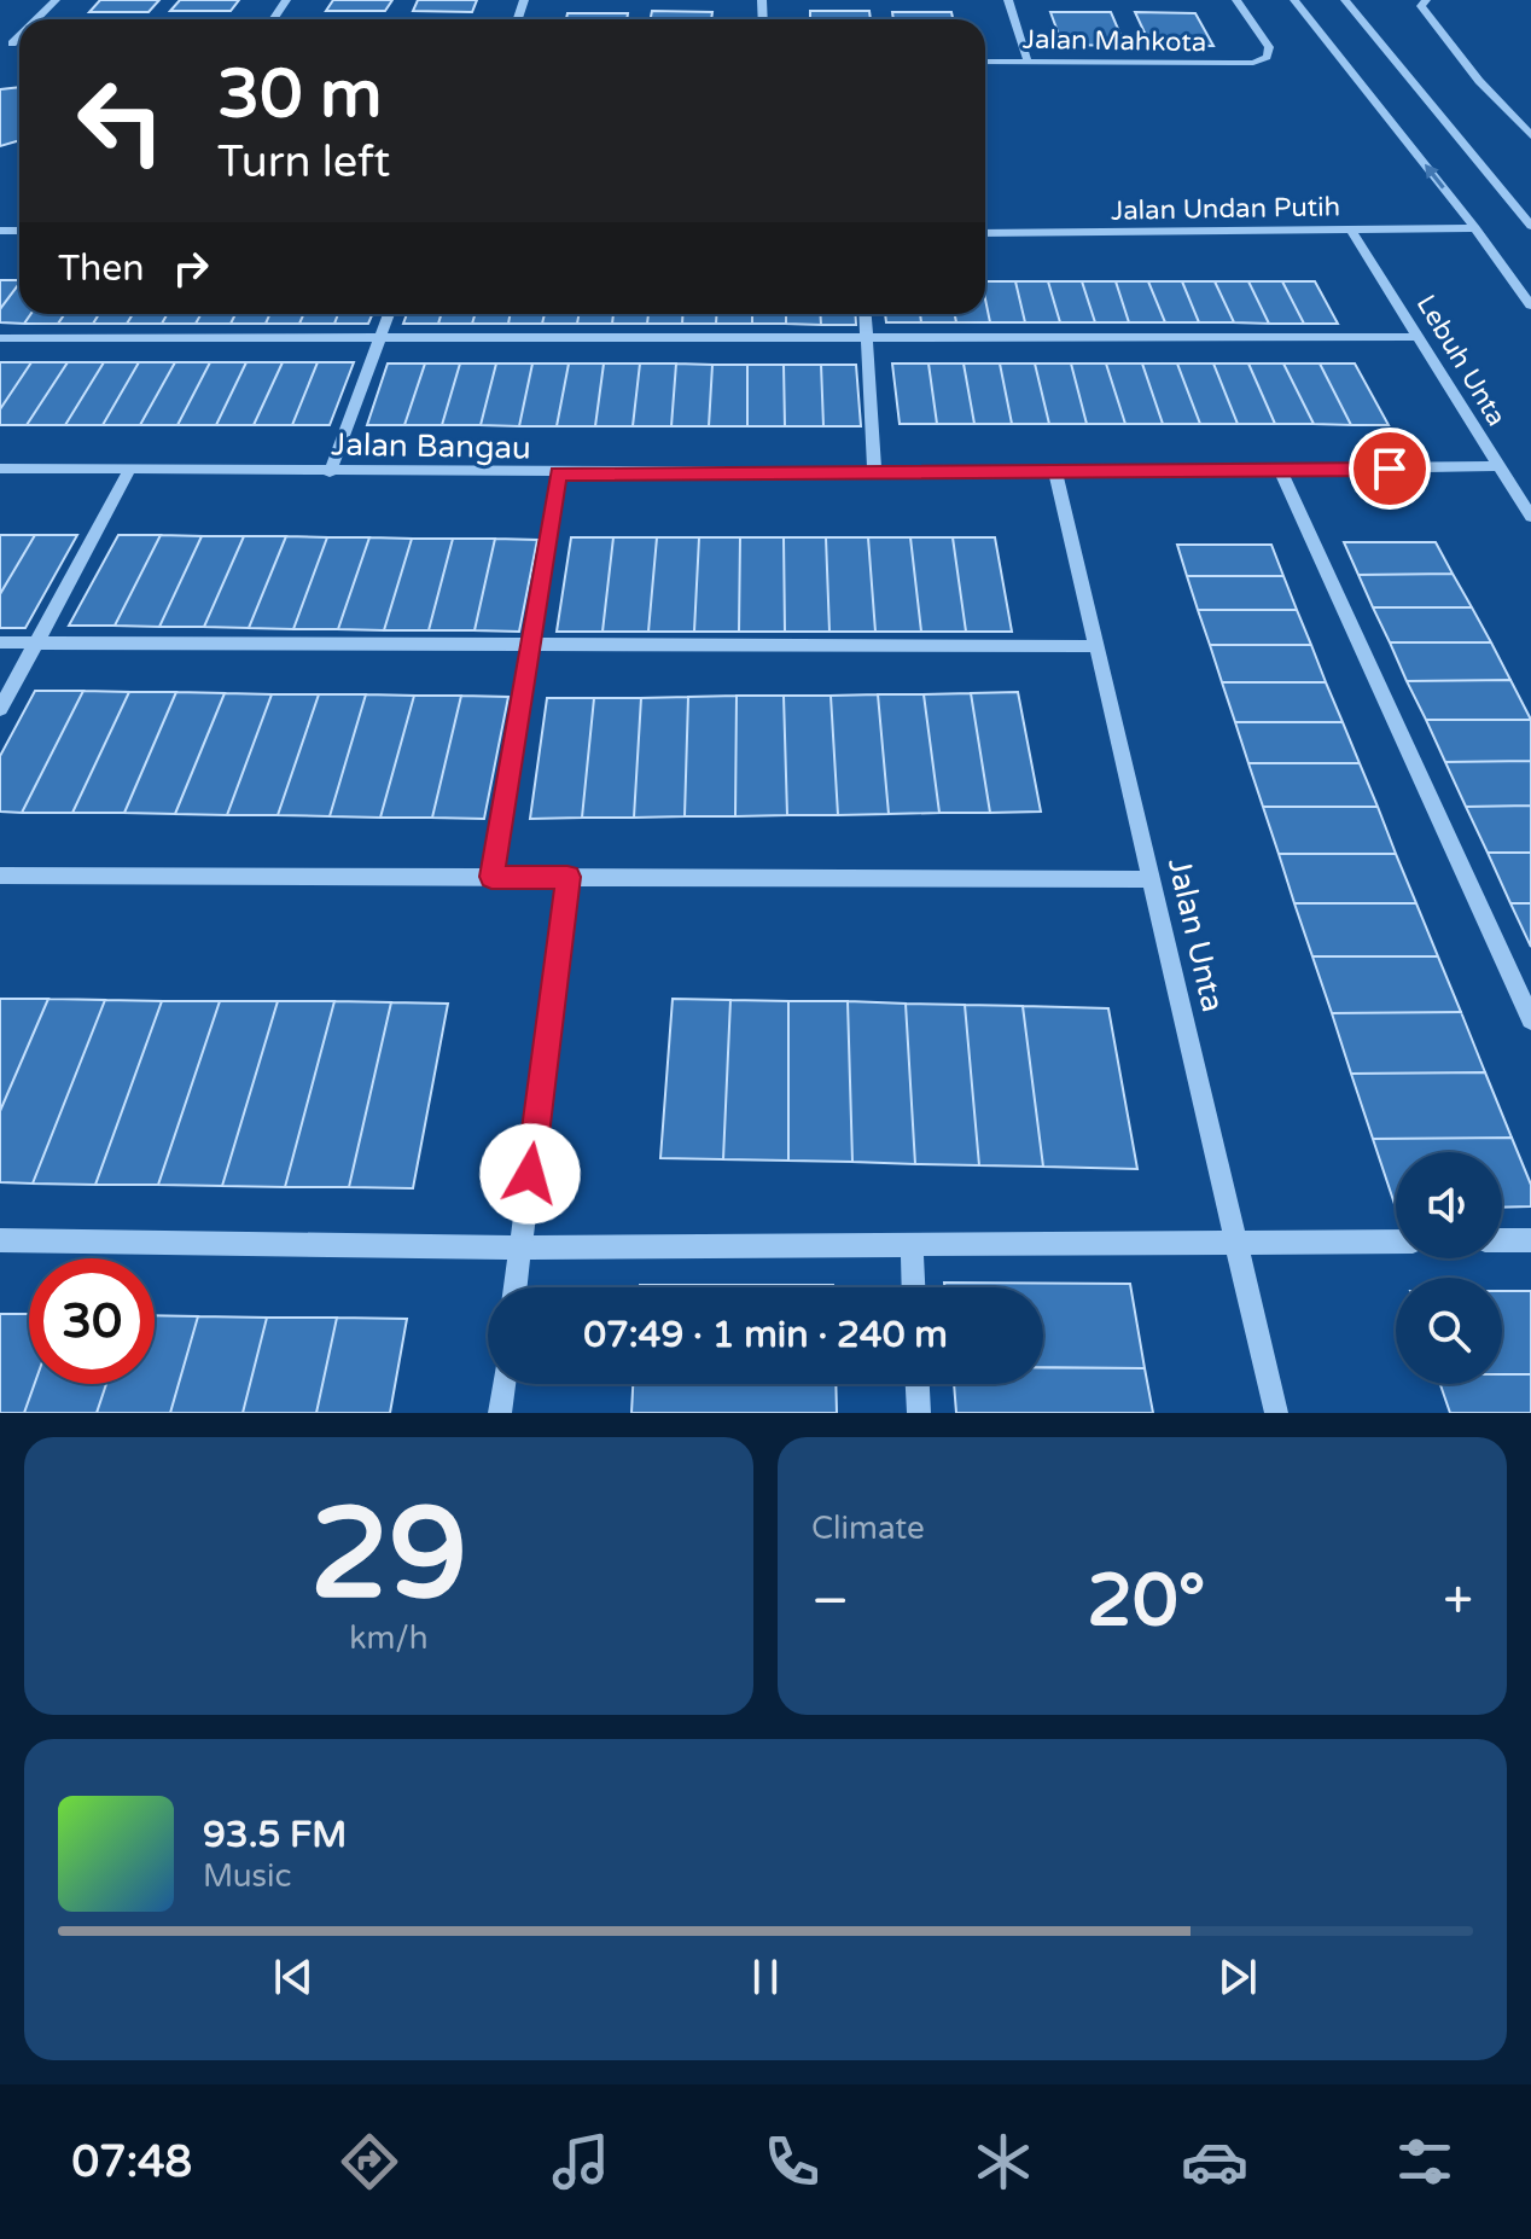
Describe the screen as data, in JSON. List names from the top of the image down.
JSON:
{
  "streets": {
    "street": [
      "Jalan Mahkota",
      "Jalan Undan Putih",
      "Lebuh Unta",
      "Jalan Bangau",
      "Jalan Unta"
    ]
  },
  "crossings": [
    ["Jalan Undan Putih", "Lebuh Unta"],
    ["Lebuh Unta", "Jalan Bangau"],
    ["Jalan Bangau", "Jalan Unta"]
  ],
  "page": {
    "turn": ["30 m", "Turn left"],
    "then": "Then",
    "limit": "30",
    "trip": "07:49 · 1 min · 240 m",
    "tile": [
      ["29", "km/h"],
      "Climate"
    ],
    "heat": ["−", "20°", "+"],
    "song": ["93.5 FM", "Music"],
    "tabs": "07:48"
  }
}
